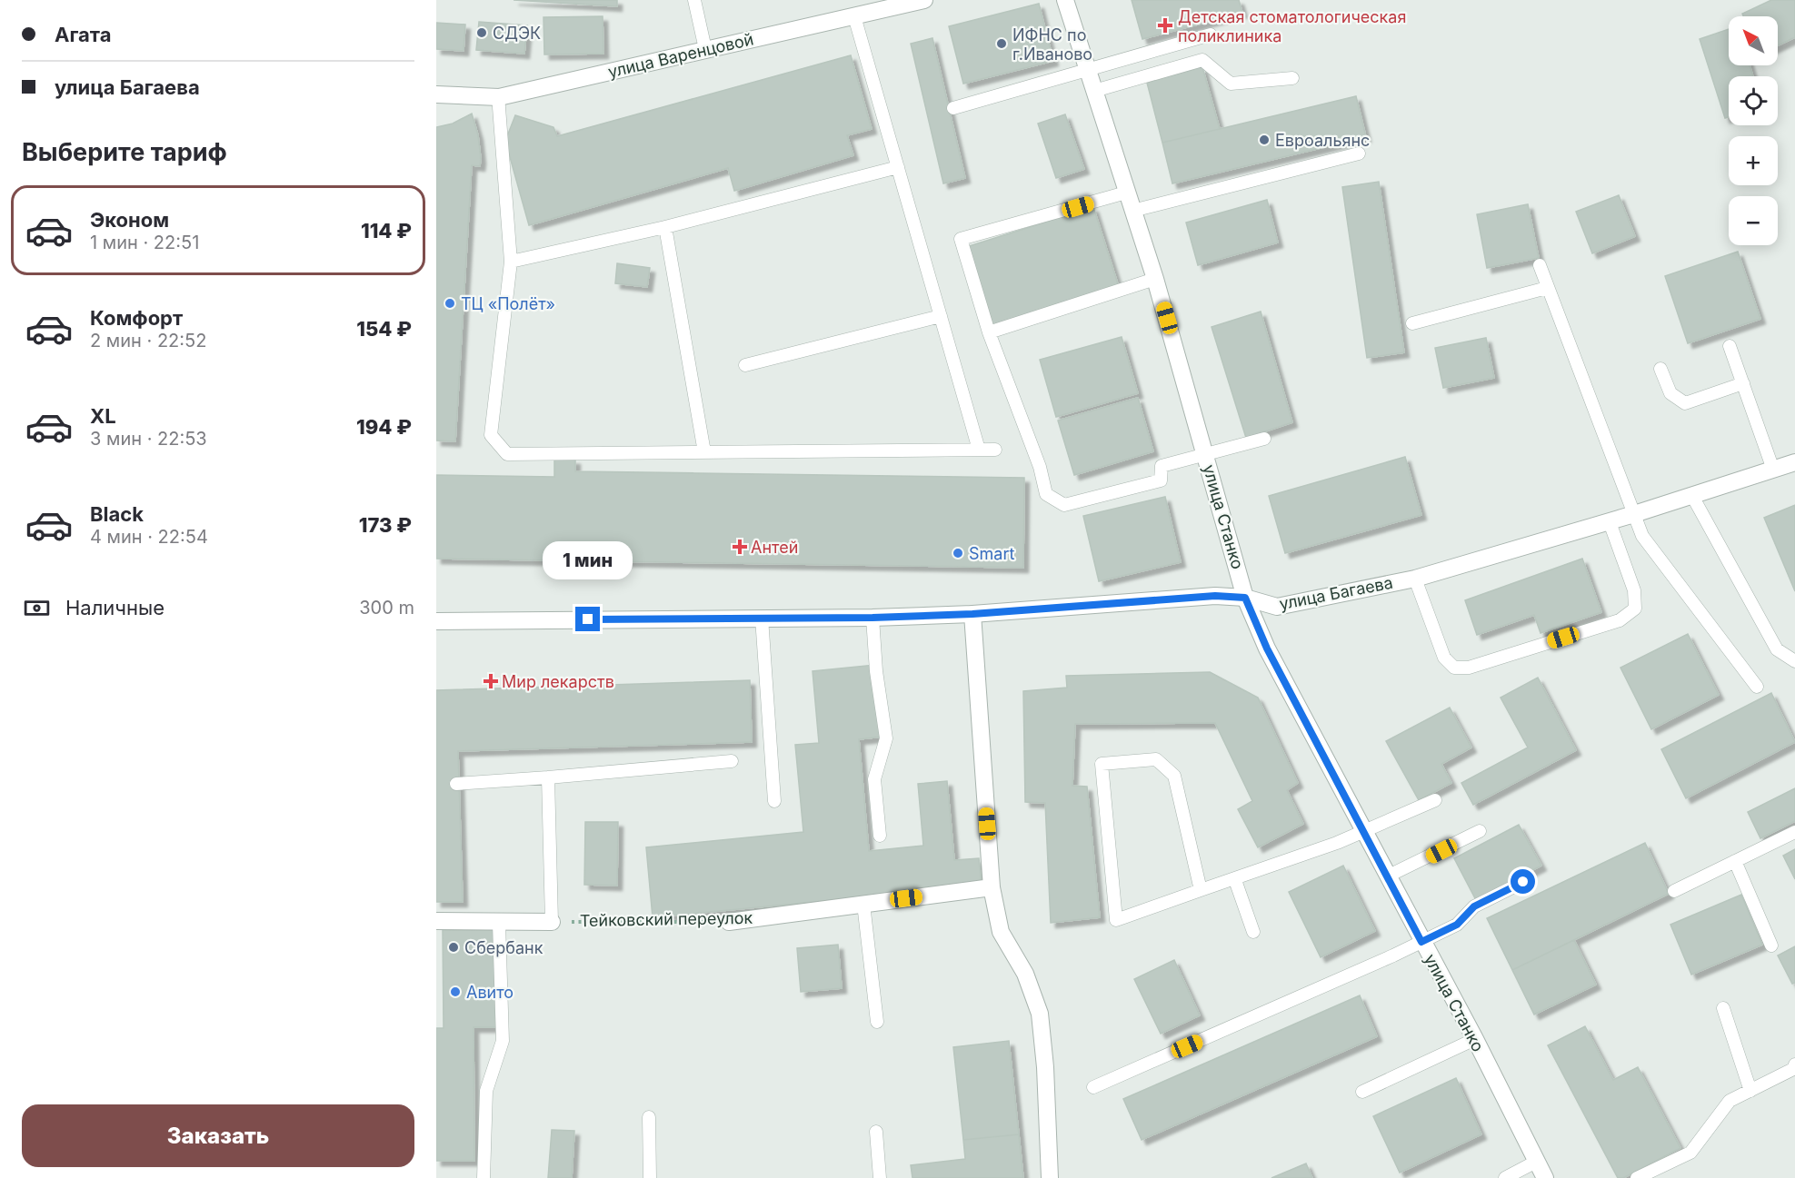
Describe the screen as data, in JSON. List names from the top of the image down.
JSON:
{
  "streets": {
    "street": [
      "улица Варенцовой",
      "улица Станко",
      "улица Багаева",
      "Тейковский переулок"
    ]
  },
  "crossings": [
    ["улица Станко", "улица Багаева"]
  ],
  "places": {
    "health": ["Детская стоматологическая поликлиника", "Антей", "Мир лекарств"],
    "other": [
      "СДЭК",
      "ИФНС по г.Иваново",
      "Евроальянс",
      "ТЦ «Полёт»",
      "Smart",
      "Сбербанк",
      "Авито"
    ]
  },
  "north": "top left",
  "page": {
    "banner": ["Агата", "улица Багаева"],
    "map_buttons": ["+", "−"],
    "heading": "Выберите тариф",
    "list": [
      {
        "name": "Эконом",
        "note": "1 мин · 22:51",
        "value": "114 ₽"
      },
      {
        "name": "Комфорт",
        "note": "2 мин · 22:52",
        "value": "154 ₽"
      },
      {
        "name": "XL",
        "note": "3 мин · 22:53",
        "value": "194 ₽"
      },
      {
        "name": "Black",
        "note": "4 мин · 22:54",
        "value": "173 ₽"
      }
    ],
    "bubble": "1 мин",
    "pay": ["Наличные", "300 m"],
    "buttons": "Заказать"
  }
}
